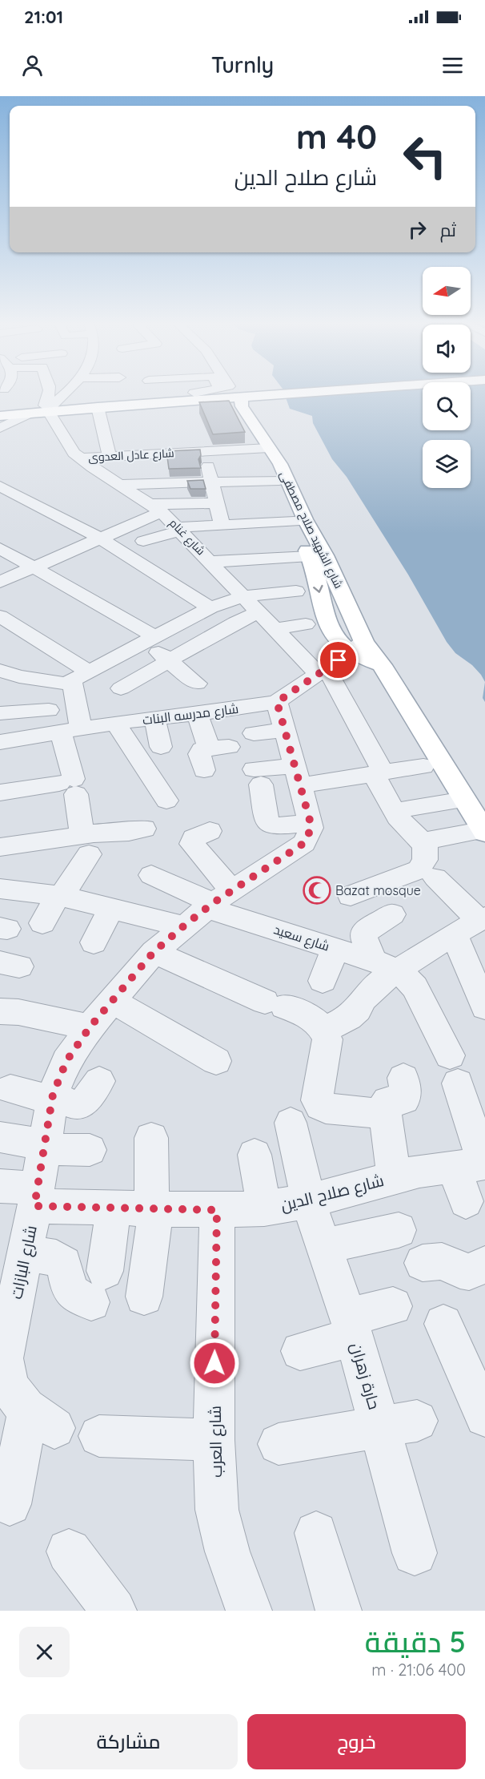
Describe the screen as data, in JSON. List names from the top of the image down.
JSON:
{
  "streets": {
    "main road": ["شارع الشهيد صلاح مصطفى"],
    "street": [
      "شارع عادل العدوى",
      "شارع غنام",
      "شارع مدرسه البنات",
      "شارع سعيد",
      "شارع صلاح الدين",
      "شارع البازات",
      "حارة زهران",
      "شارع العرب"
    ]
  },
  "crossings": [
    ["شارع عادل العدوى", "شارع الشهيد صلاح مصطفى"],
    ["شارع عادل العدوى", "شارع غنام"],
    ["شارع الشهيد صلاح مصطفى", "شارع مدرسه البنات"],
    ["شارع غنام", "شارع مدرسه البنات"],
    ["شارع سعيد", "شارع البازات"],
    ["شارع صلاح الدين", "شارع البازات"],
    ["شارع صلاح الدين", "حارة زهران"],
    ["شارع صلاح الدين", "شارع العرب"]
  ],
  "places": {
    "mosque": ["Bazat mosque"]
  },
  "north": "left",
  "page": {
    "status": "21:01",
    "header": "Turnly",
    "turn": ["40 m", "شارع صلاح الدين"],
    "then": "ثم",
    "heading": ["5 دقيقة", "400 m · 21:06"],
    "buttons": ["خروج", "مشاركة"]
  }
}
